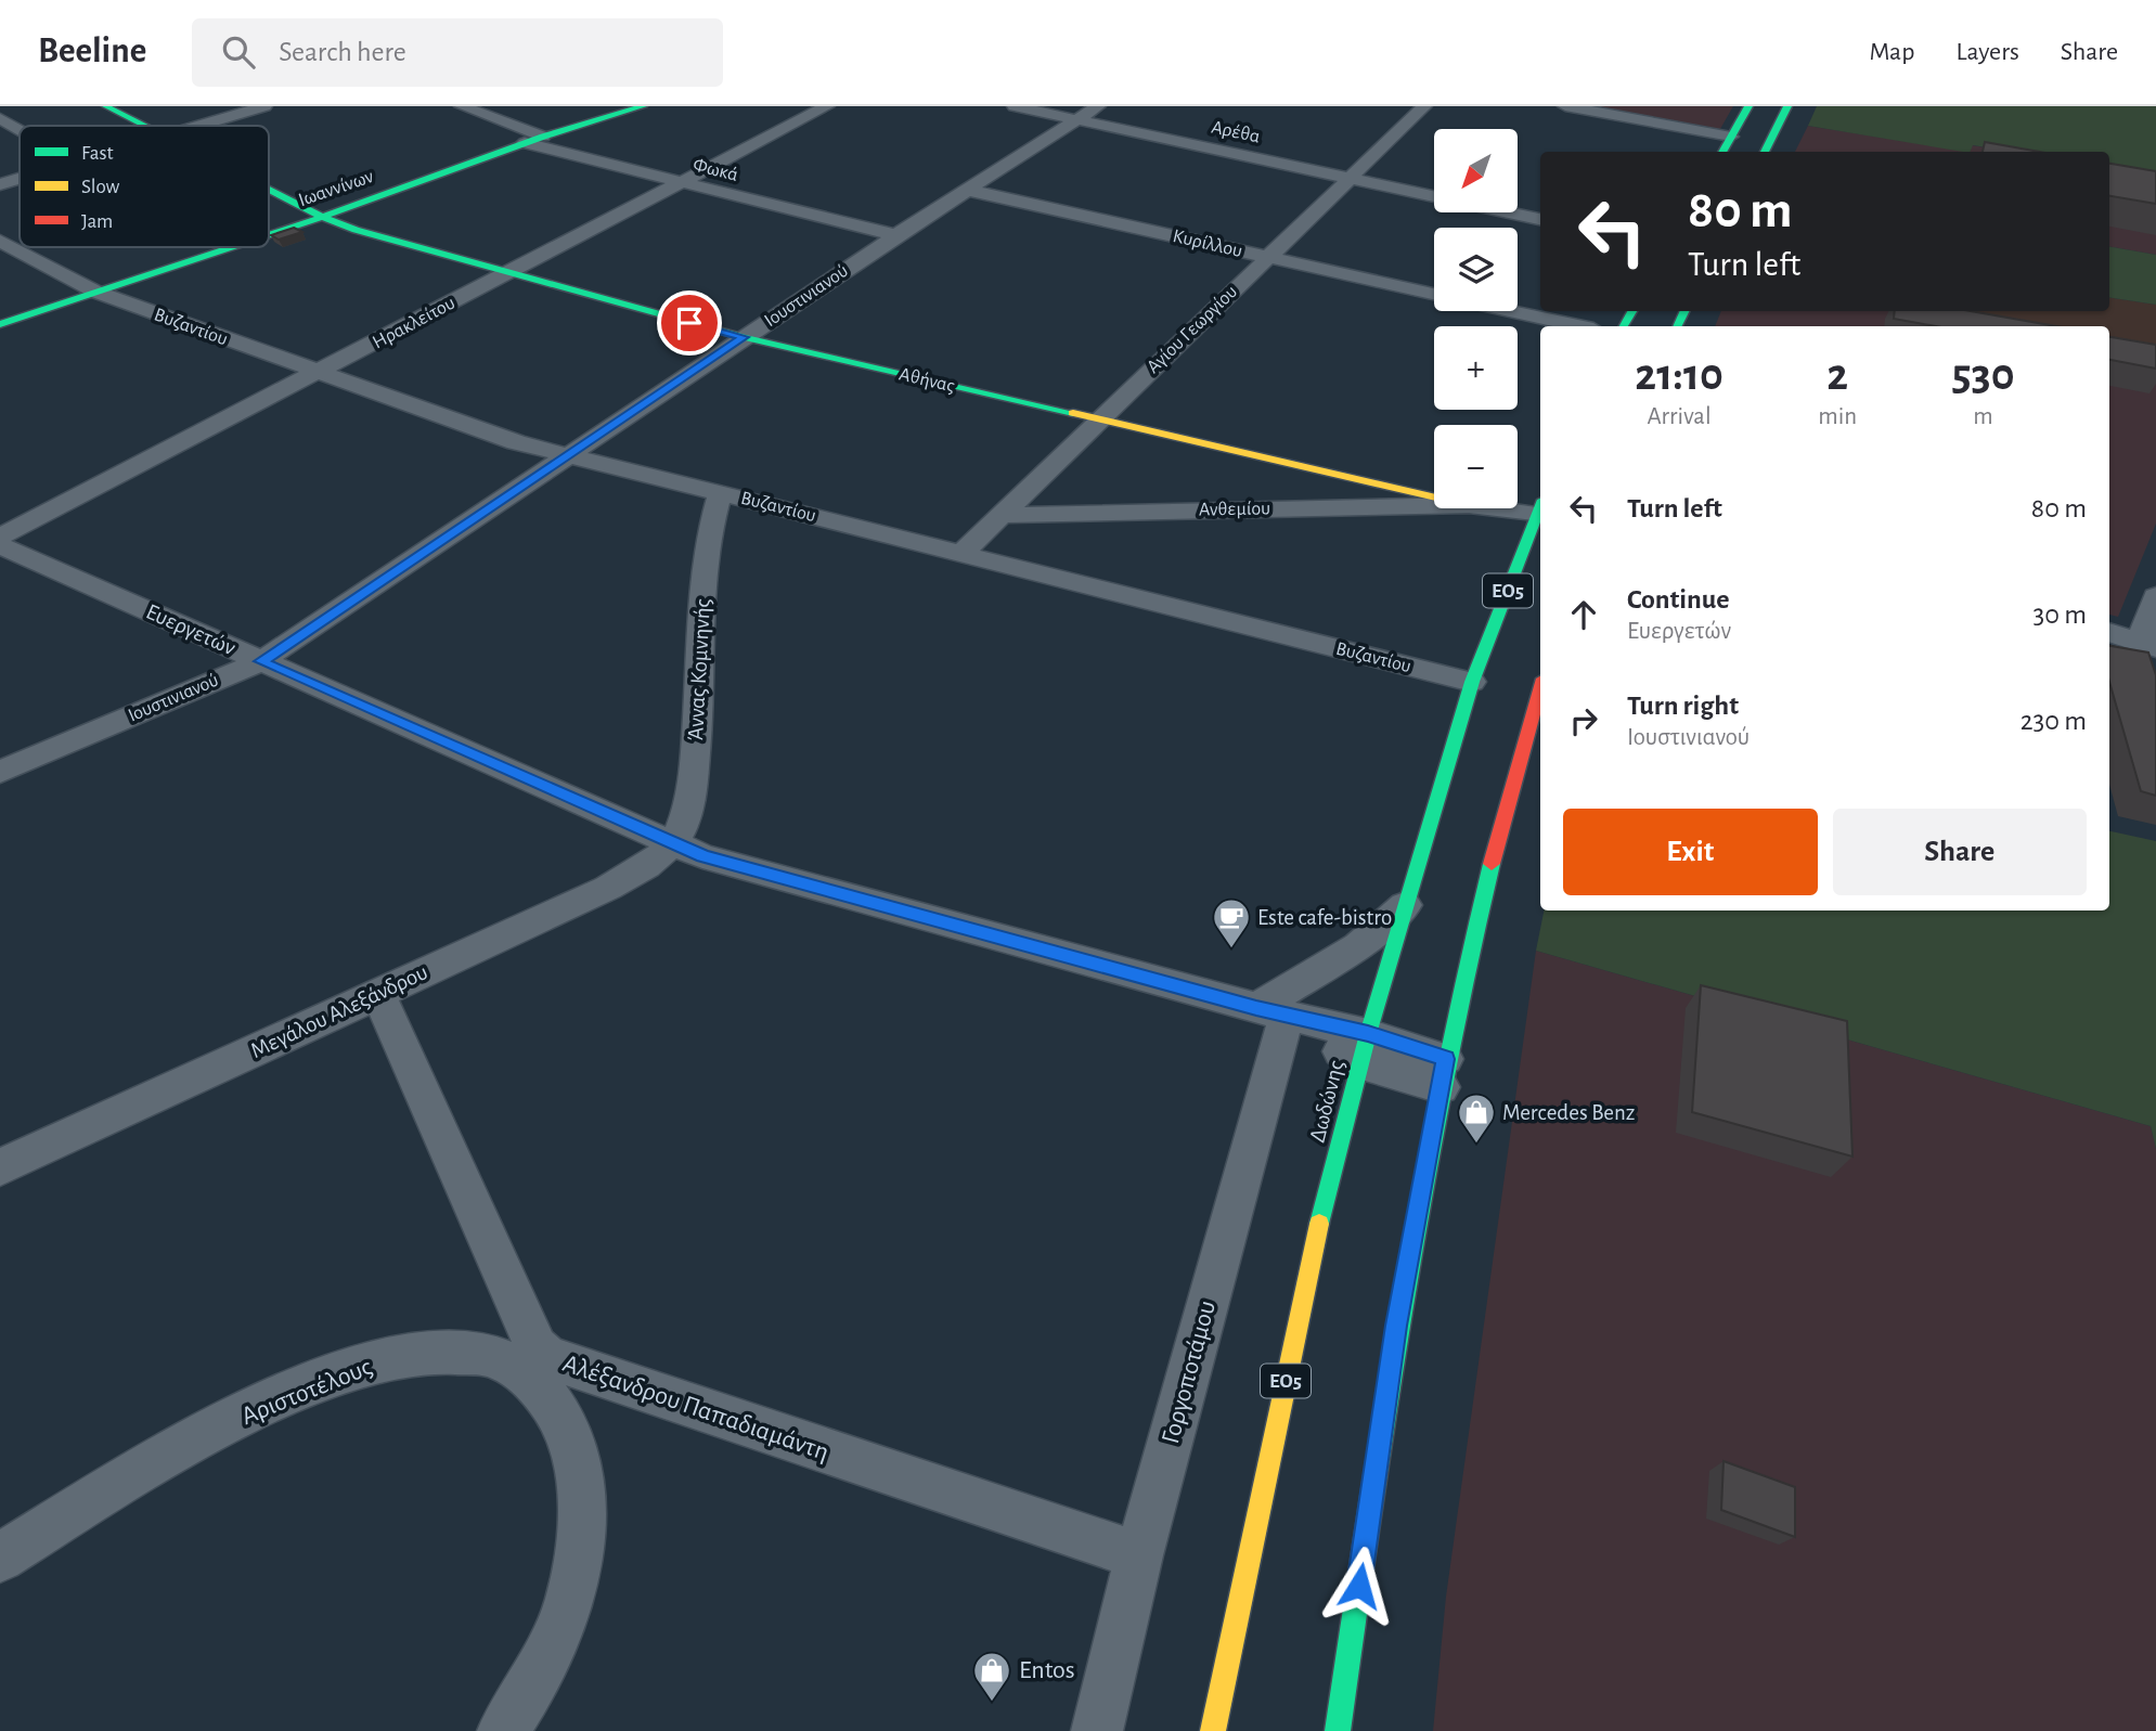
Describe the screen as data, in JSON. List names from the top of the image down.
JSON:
{
  "streets": {
    "main road": [
      "Ιωαννίνων",
      "Αθήνας",
      "ΕΟ5",
      "Δωδώνης"
    ],
    "street": [
      "Αρέθα",
      "Φωκά",
      "Κυρίλλου",
      "Ιουστινιανού",
      "Ηρακλείτου",
      "Βυζαντίου",
      "Αγίου Γεωργίου",
      "Ανθεμίου",
      "Ευεργετών",
      "Άννας Κομνηνής",
      "Μεγάλου Αλεξάνδρου",
      "Γοργοποτάμου",
      "Αριστοτέλους",
      "Αλέξανδρου Παπαδιαμάντη"
    ]
  },
  "crossings": [
    ["Αρέθα", "Ιουστινιανού"],
    ["Αρέθα", "Αγίου Γεωργίου"],
    ["Φωκά", "Ιωαννίνων"],
    ["Φωκά", "Ιουστινιανού"],
    ["Φωκά", "Ηρακλείτου"],
    ["Ιωαννίνων", "Βυζαντίου"],
    ["Ιωαννίνων", "Αθήνας"],
    ["Κυρίλλου", "Ιουστινιανού"],
    ["Κυρίλλου", "Αγίου Γεωργίου"],
    ["Ιουστινιανού", "Βυζαντίου"],
    ["Ιουστινιανού", "Αθήνας"],
    ["Ιουστινιανού", "Ευεργετών"],
    ["Ηρακλείτου", "Βυζαντίου"],
    ["Ηρακλείτου", "Αθήνας"],
    ["Βυζαντίου", "Αγίου Γεωργίου"],
    ["Βυζαντίου", "Άννας Κομνηνής"],
    ["Βυζαντίου", "Δωδώνης"],
    ["Αγίου Γεωργίου", "Αθήνας"],
    ["Αγίου Γεωργίου", "Ανθεμίου"],
    ["Ευεργετών", "Άννας Κομνηνής"],
    ["Ευεργετών", "Μεγάλου Αλεξάνδρου"],
    ["Ευεργετών", "Δωδώνης"],
    ["Ευεργετών", "Γοργοποτάμου"],
    ["Άννας Κομνηνής", "Μεγάλου Αλεξάνδρου"],
    ["Μεγάλου Αλεξάνδρου", "Αλέξανδρου Παπαδιαμάντη"],
    ["Γοργοποτάμου", "Αλέξανδρου Παπαδιαμάντη"],
    ["Αριστοτέλους", "Αλέξανδρου Παπαδιαμάντη"]
  ],
  "places": {
    "cafe": ["Este cafe-bistro"],
    "shop": ["Mercedes Benz", "Entos"]
  },
  "legend": ["Fast", "Slow", "Jam"],
  "north": "bottom left",
  "page": {
    "header": "Beeline",
    "search": "Search here",
    "nav": ["Map", "Layers", "Share"],
    "map_buttons": ["+", "−"],
    "turn": ["80 m", "Turn left"],
    "eta": [
      "21:10",
      "Arrival",
      "2",
      "min",
      "530",
      "m"
    ],
    "list": [
      {
        "name": "Turn left",
        "value": "80 m"
      },
      {
        "name": "Continue",
        "note": "Ευεργετών",
        "value": "30 m"
      },
      {
        "name": "Turn right",
        "note": "Ιουστινιανού",
        "value": "230 m"
      }
    ],
    "buttons": ["Exit", "Share"]
  }
}
